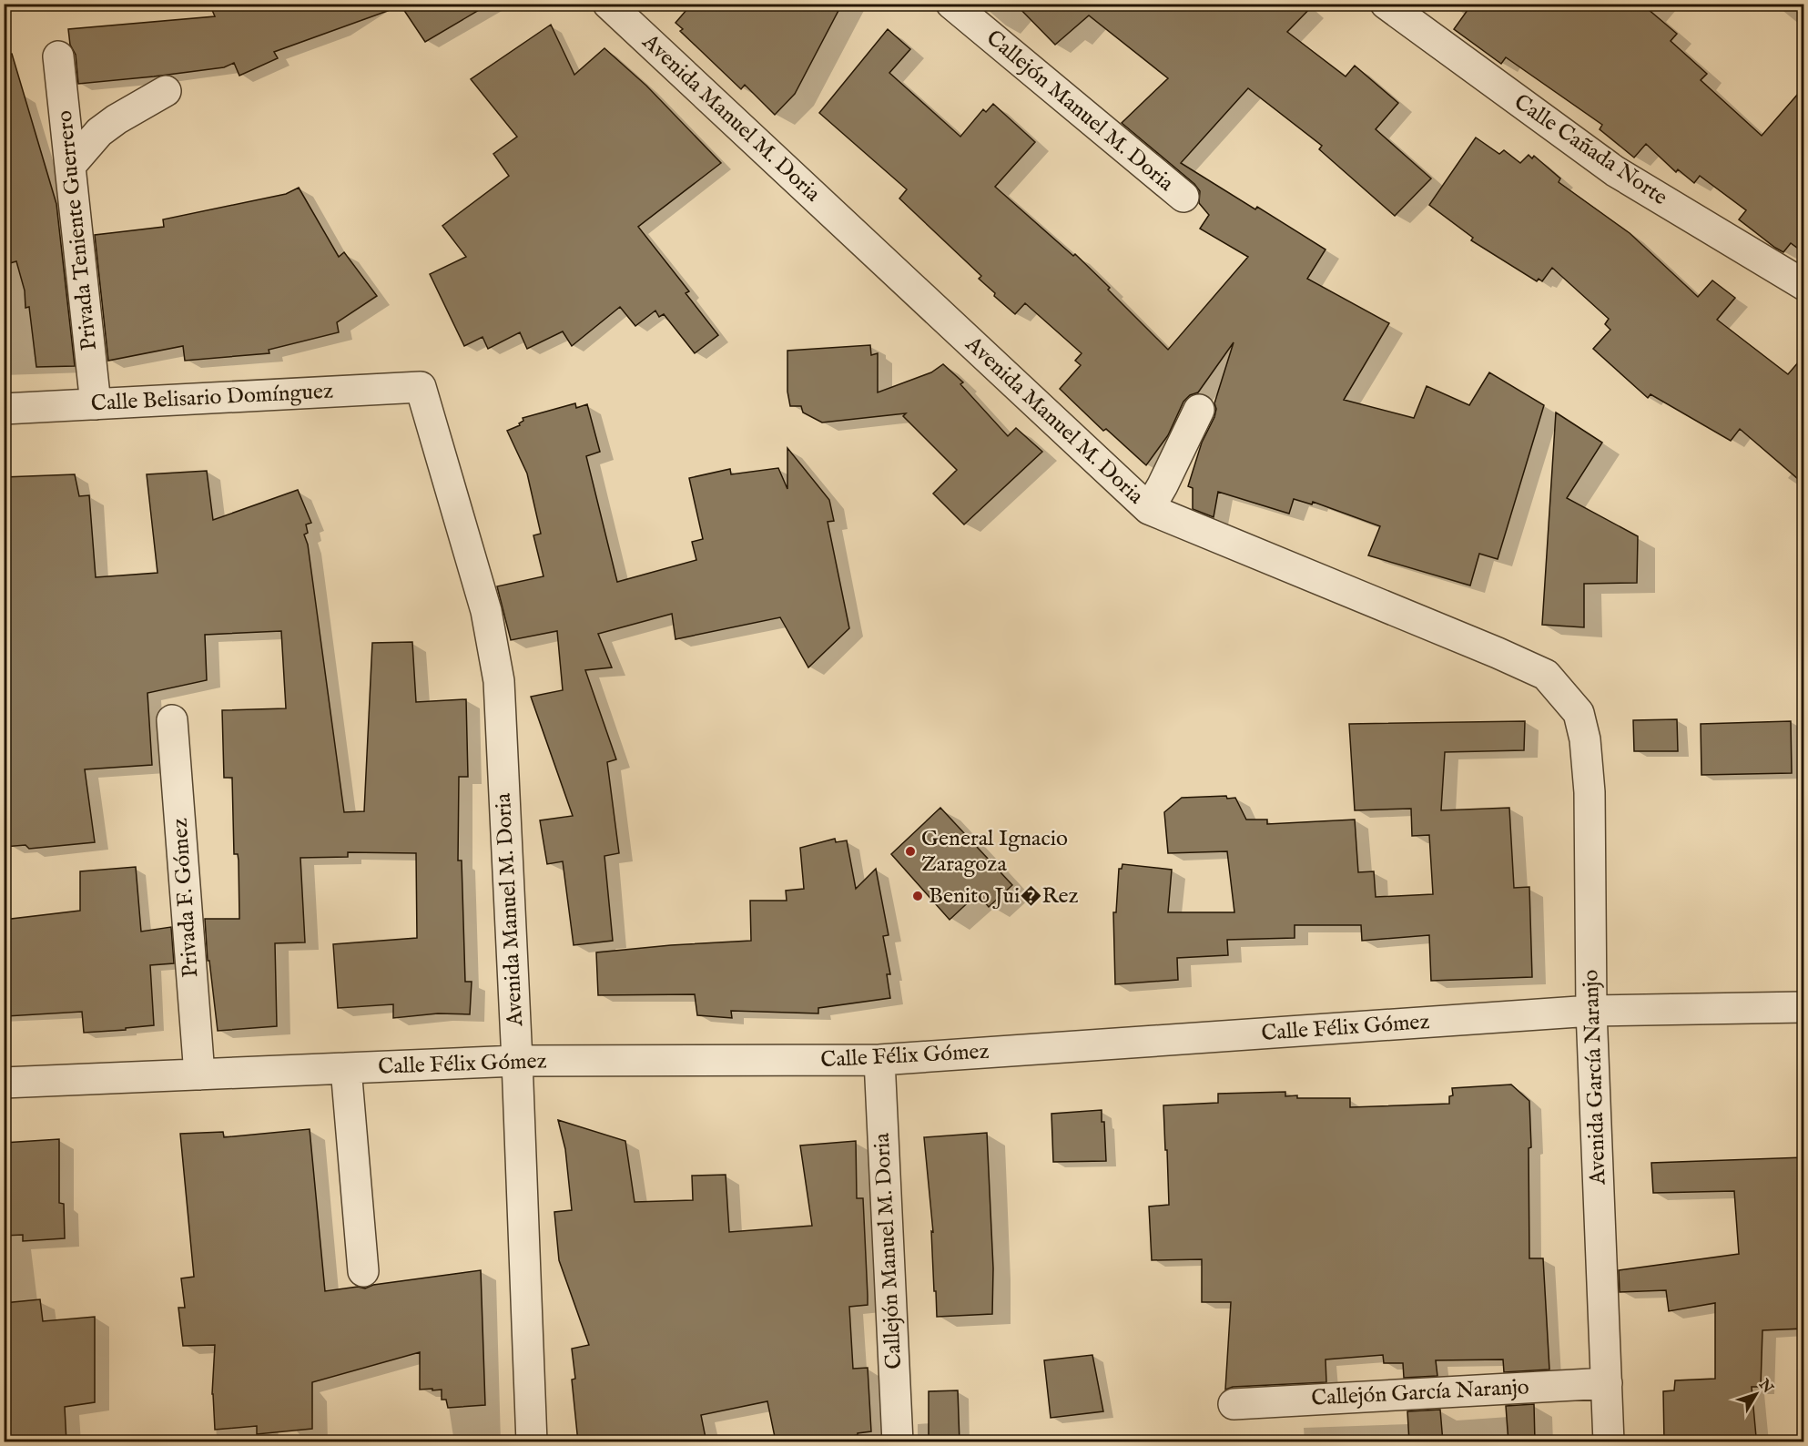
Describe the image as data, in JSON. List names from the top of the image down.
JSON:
{
  "streets": {
    "street": [
      "Callejón Manuel M. Doria",
      "Avenida Manuel M. Doria",
      "Calle Cañada Norte",
      "Privada Teniente Guerrero",
      "Calle Belisario Domínguez",
      "Privada F. Gómez",
      "Calle Félix Gómez",
      "Avenida García Naranjo",
      "Callejón García Naranjo"
    ]
  },
  "crossings": [
    ["Callejón Manuel M. Doria", "Calle Félix Gómez"],
    ["Avenida Manuel M. Doria", "Calle Belisario Domínguez"],
    ["Avenida Manuel M. Doria", "Calle Félix Gómez"],
    ["Avenida Manuel M. Doria", "Avenida García Naranjo"],
    ["Privada Teniente Guerrero", "Calle Belisario Domínguez"],
    ["Privada F. Gómez", "Calle Félix Gómez"],
    ["Calle Félix Gómez", "Avenida García Naranjo"],
    ["Avenida García Naranjo", "Callejón García Naranjo"]
  ],
  "places": ["General Ignacio Zaragoza", "Benito Jui�Rez"],
  "north": "top right"
}
